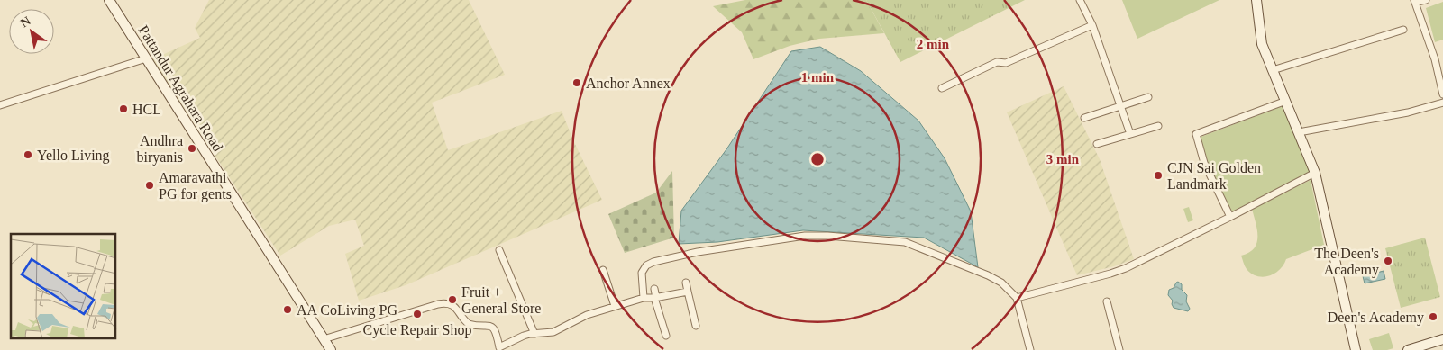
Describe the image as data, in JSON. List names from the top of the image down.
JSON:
{
  "streets": {
    "street": ["Pattandur Agrahara Road"]
  },
  "places": [
    "Anchor Annex",
    "HCL",
    "Andhra biryanis",
    "Yello Living",
    "CJN Sai Golden Landmark",
    "Amaravathi PG for gents",
    "The Deen's Academy",
    "Fruit + General Store",
    "AA CoLiving PG",
    "Cycle Repair Shop",
    "Deen's Academy"
  ],
  "north": "top left",
  "rings": ["2 min", "1 min", "3 min"]
}
